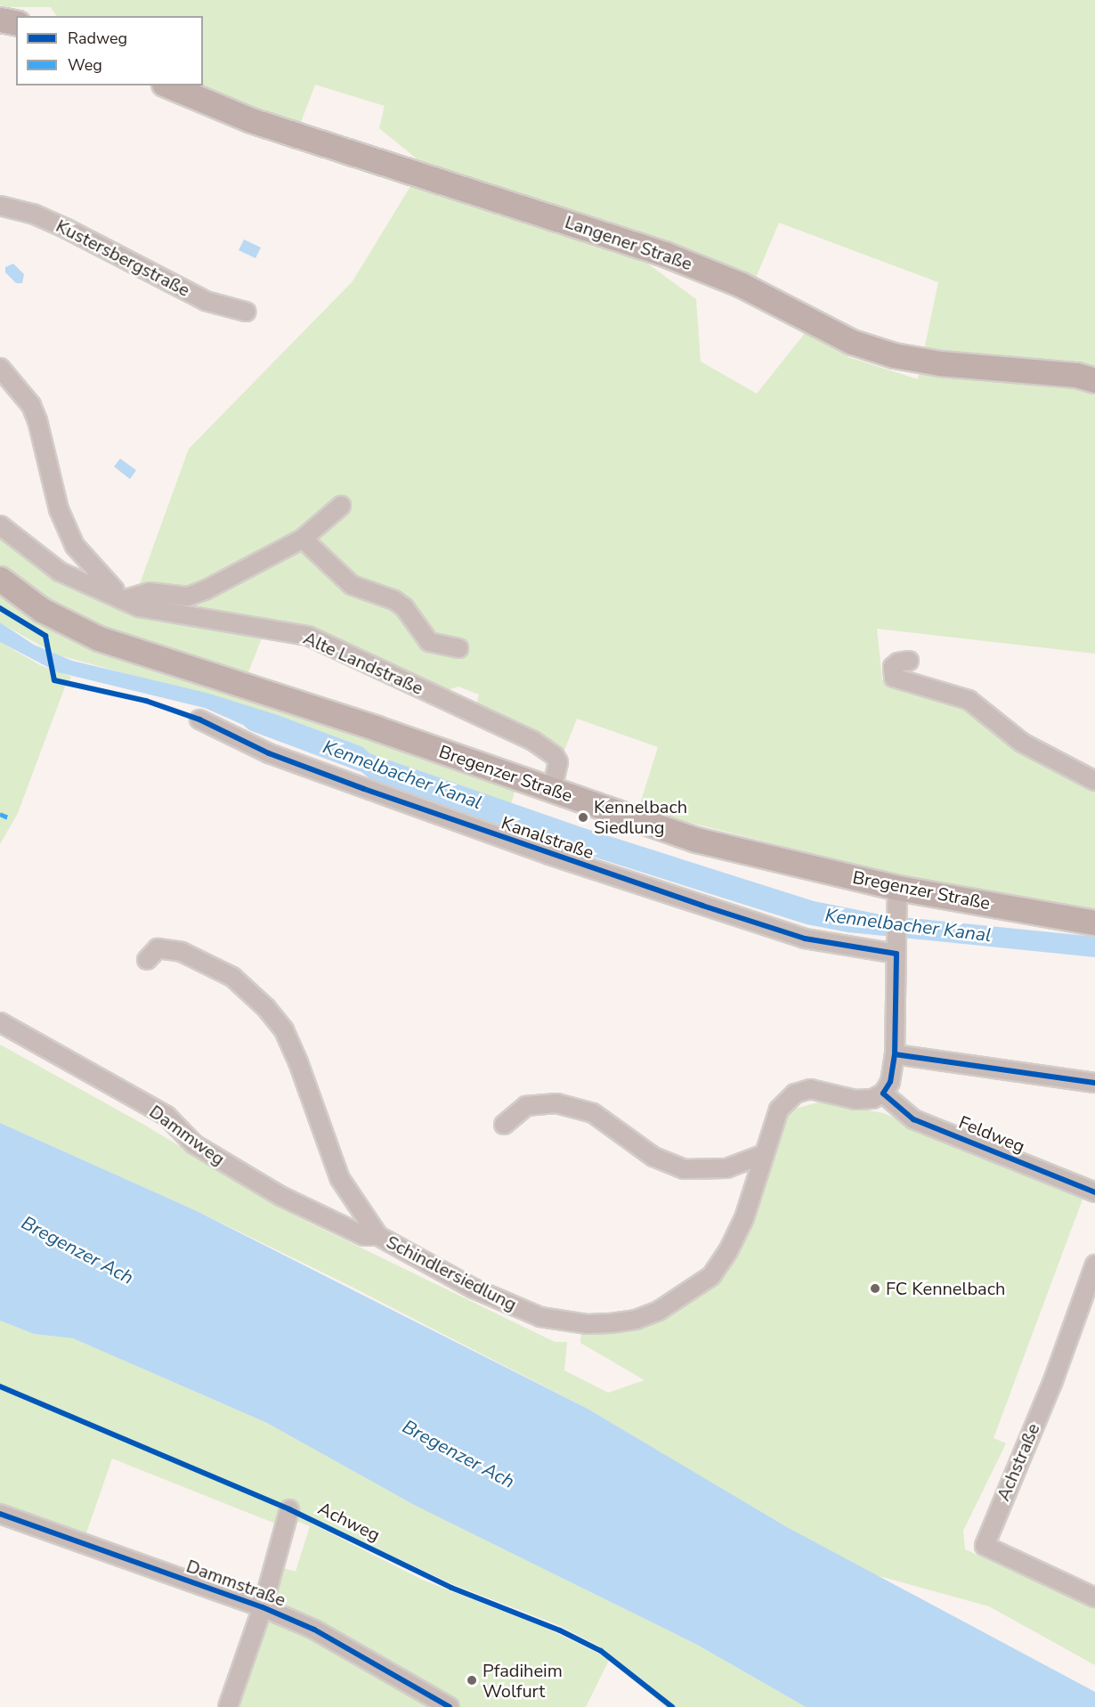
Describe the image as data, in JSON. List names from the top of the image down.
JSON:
{
  "streets": {
    "main road": ["Langener Straße", "Bregenzer Straße"],
    "street": [
      "Kustersbergstraße",
      "Alte Landstraße",
      "Kanalstraße",
      "Feldweg",
      "Dammweg",
      "Schindlersiedlung",
      "Achstraße",
      "Dammstraße"
    ],
    "cycle path": ["Achweg"]
  },
  "crossings": [
    ["Alte Landstraße", "Bregenzer Straße"],
    ["Feldweg", "Schindlersiedlung"],
    ["Dammweg", "Schindlersiedlung"]
  ],
  "water": ["Kennelbacher Kanal", "Bregenzer Ach"],
  "places": ["Kennelbach Siedlung", "FC Kennelbach", "Pfadiheim Wolfurt"],
  "legend": ["Radweg", "Weg"]
}
